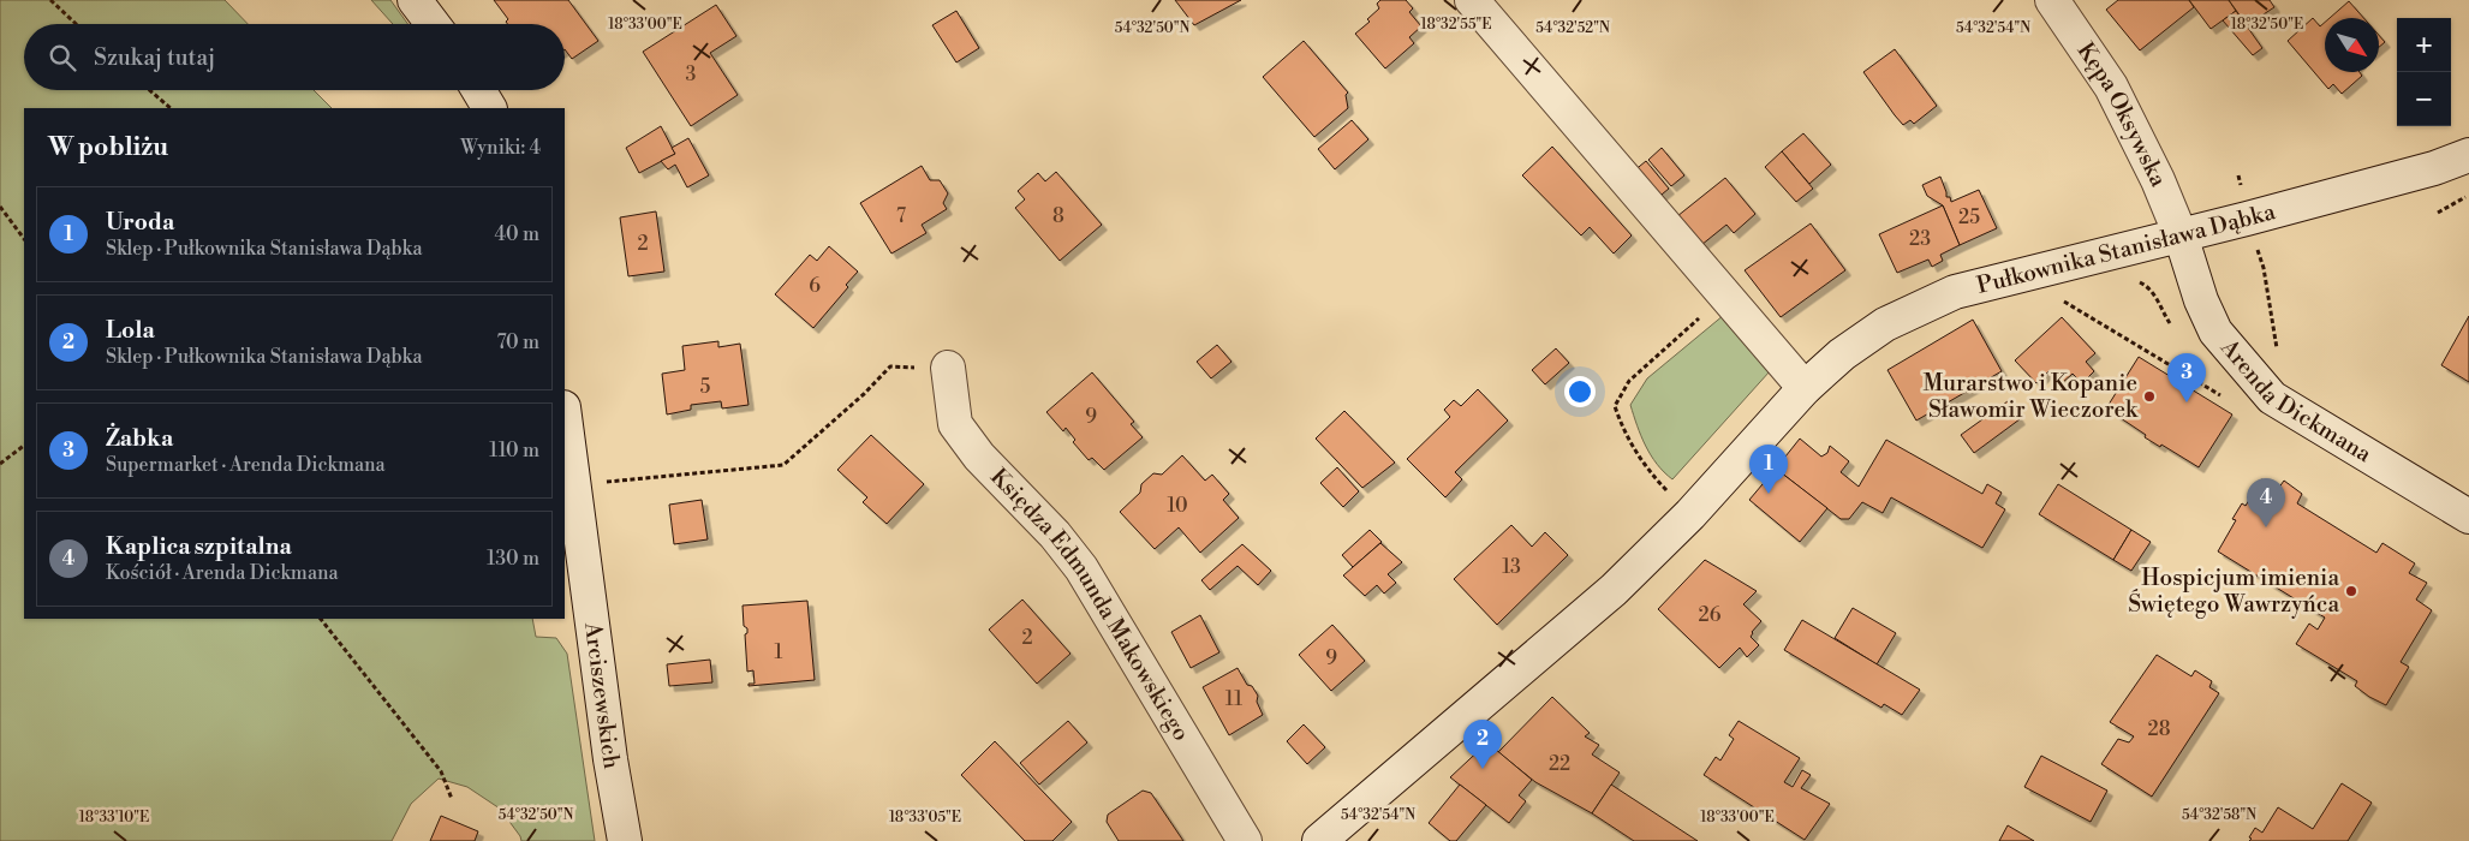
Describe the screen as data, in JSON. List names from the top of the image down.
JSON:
{
  "streets": {
    "street": [
      "Kępa Oksywska",
      "Pułkownika Stanisława Dąbka",
      "Arenda Dickmana",
      "Księdza Edmunda Makowskiego",
      "Arciszewskich"
    ]
  },
  "crossings": [
    ["Kępa Oksywska", "Pułkownika Stanisława Dąbka"],
    ["Kępa Oksywska", "Arenda Dickmana"],
    ["Pułkownika Stanisława Dąbka", "Arenda Dickmana"]
  ],
  "places": ["Murarstwo i Kopanie Sławomir Wieczorek", "Hospicjum imienia Świętego Wawrzyńca"],
  "house_numbers": [
    "3",
    "7",
    "8",
    "25",
    "23",
    "2",
    "6",
    "5",
    "9",
    "10",
    "13",
    "26",
    "2",
    "1",
    "9",
    "11",
    "28",
    "22"
  ],
  "north": "bottom right",
  "page": {
    "map_buttons": ["+", "−"],
    "search": "Szukaj tutaj",
    "heading": ["W pobliżu", "Wyniki: 4"],
    "list": [
      {
        "mark": "1",
        "name": "Uroda",
        "note": "Sklep · Pułkownika Stanisława Dąbka",
        "value": "40 m"
      },
      {
        "mark": "2",
        "name": "Lola",
        "note": "Sklep · Pułkownika Stanisława Dąbka",
        "value": "70 m"
      },
      {
        "mark": "3",
        "name": "Żabka",
        "note": "Supermarket · Arenda Dickmana",
        "value": "110 m"
      },
      {
        "mark": "4",
        "name": "Kaplica szpitalna",
        "note": "Kościół · Arenda Dickmana",
        "value": "130 m"
      }
    ],
    "pins": [
      "3",
      "1",
      "4",
      "2"
    ]
  },
  "coordinates": [
    "18°33'00\"E",
    "18°32'55\"E",
    "18°32'50\"E",
    "54°32'50\"N",
    "54°32'52\"N",
    "54°32'54\"N",
    "54°32'58\"N",
    "18°33'10\"E",
    "18°33'05\"E"
  ]
}
